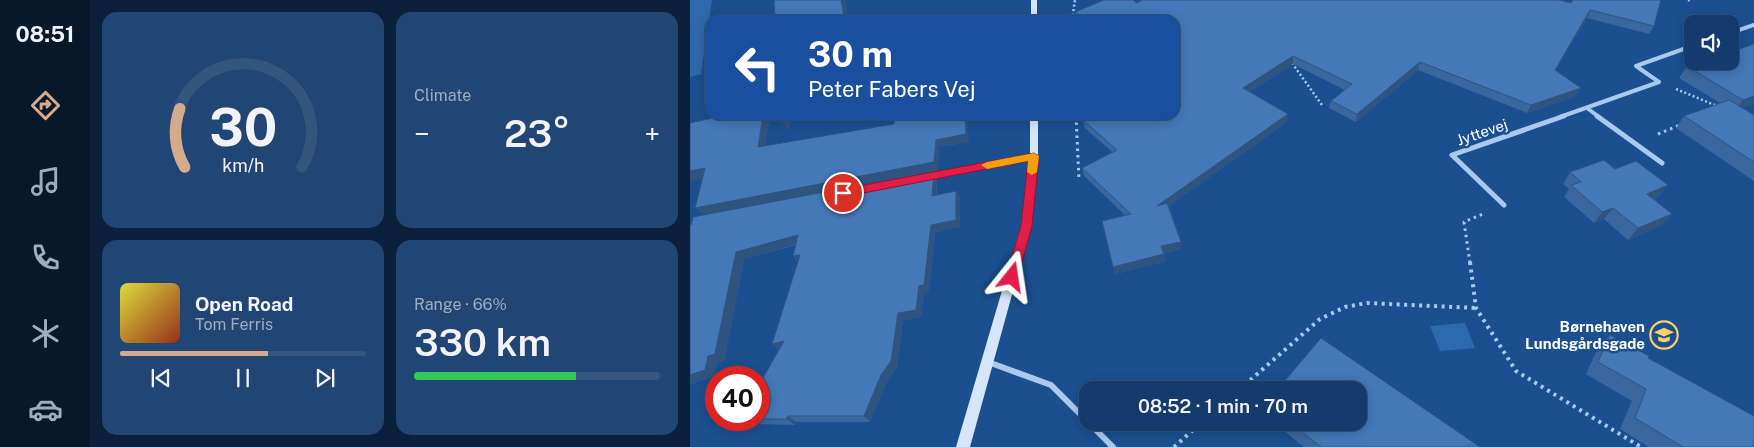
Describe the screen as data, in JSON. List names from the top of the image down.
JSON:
{
  "streets": {
    "street": ["Jyttevej"]
  },
  "places": {
    "school or university": ["Børnehaven Lundsgårdsgade"]
  },
  "page": {
    "tabs": "08:51",
    "tile": [
      "Climate",
      ["Range · 66%", "330 km"]
    ],
    "turn": ["30 m", "Peter Fabers Vej"],
    "heat": ["−", "23°", "+"],
    "song": ["Open Road", "Tom Ferris"],
    "limit": "40",
    "trip": "08:52 · 1 min · 70 m",
    "gauge": ["30", "km/h"]
  }
}
